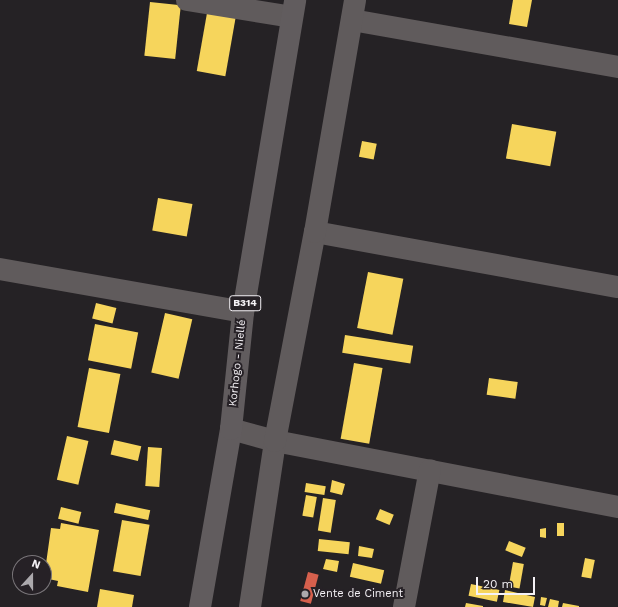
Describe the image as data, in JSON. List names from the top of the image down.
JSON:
{
  "streets": {
    "main road": ["B314", "Korhogo - Niellé"]
  },
  "places": ["Vente de Ciment"],
  "scale_bar": "20 m",
  "north": "top"
}
